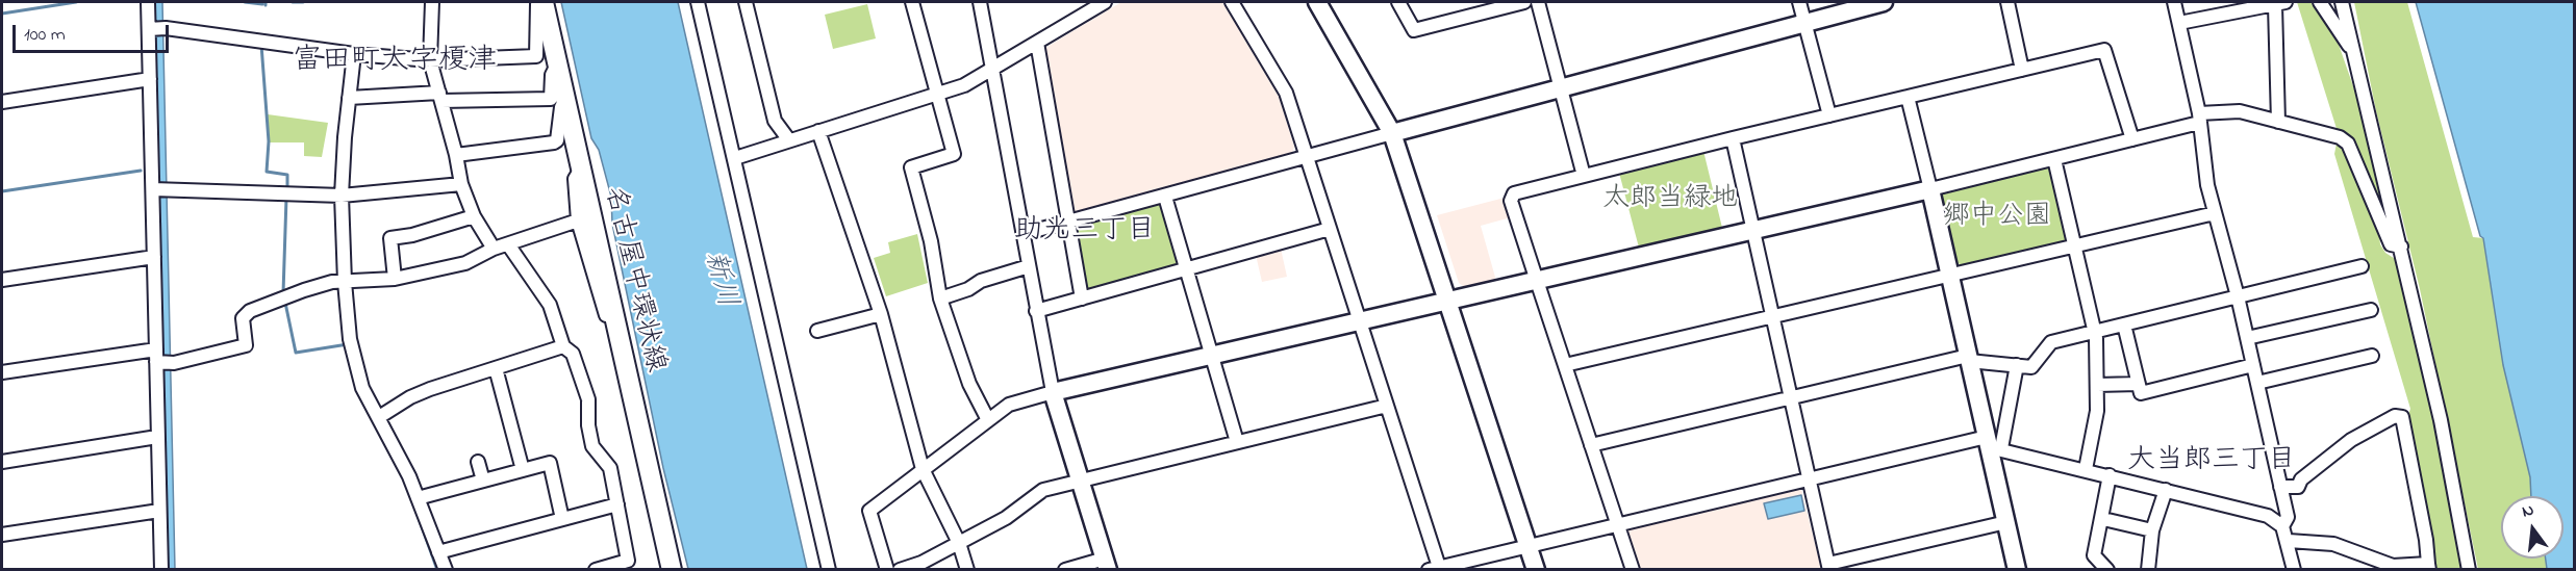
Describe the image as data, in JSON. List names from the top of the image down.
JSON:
{
  "streets": {
    "main road": ["名古屋中環状線"]
  },
  "districts": ["富田町大字榎津", "助光三丁目", "大当郎三丁目"],
  "water": ["新川"],
  "parks": ["太郎当緑地", "郷中公園"],
  "scale_bar": "100 m",
  "north": "top"
}
